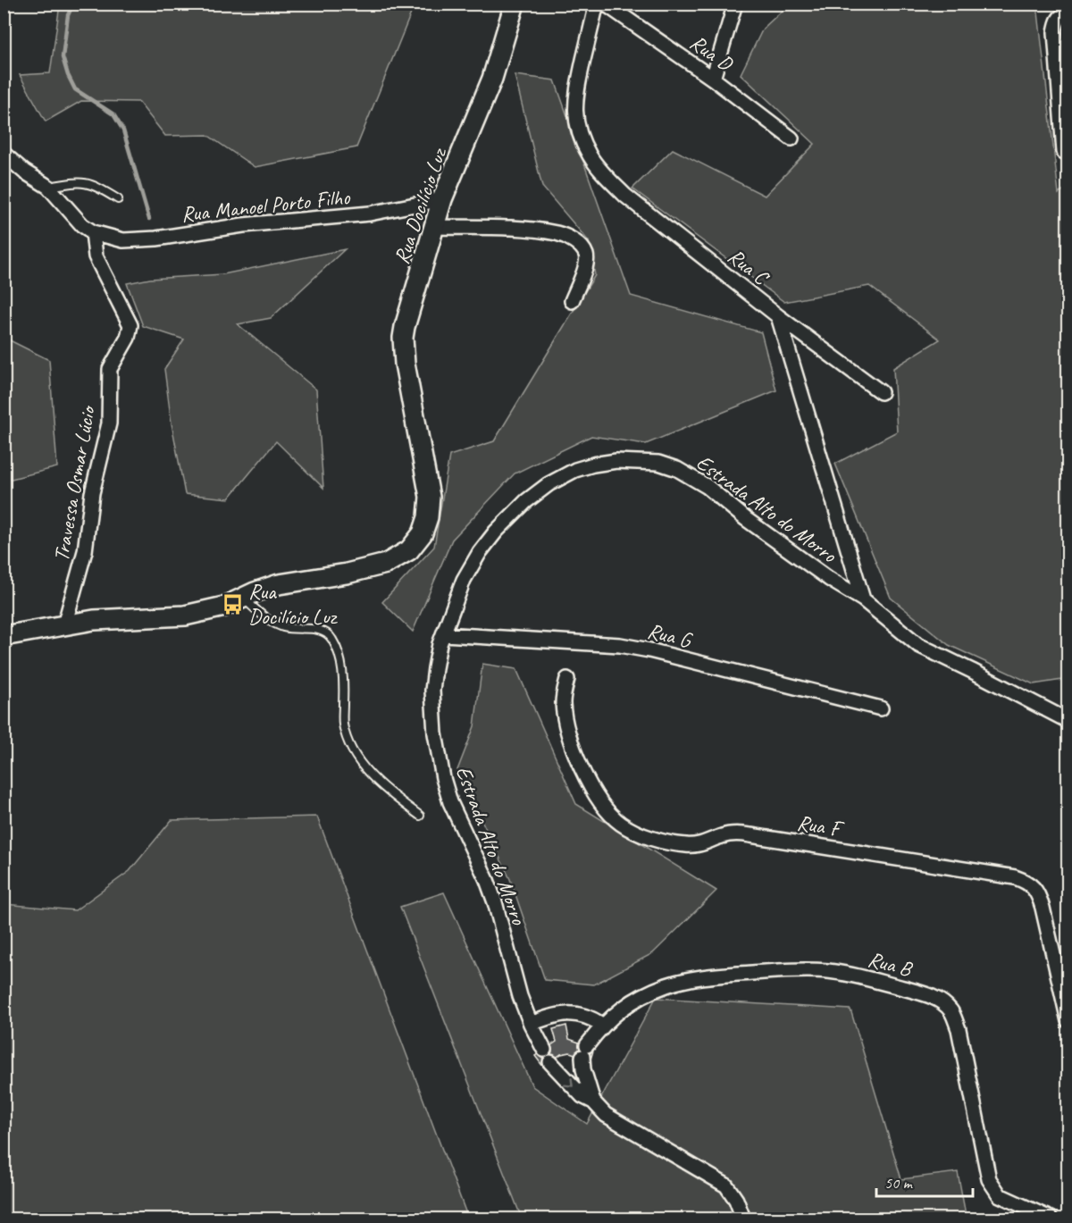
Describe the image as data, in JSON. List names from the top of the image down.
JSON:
{
  "streets": {
    "main road": ["Rua Docilício Luz"],
    "street": [
      "Rua D",
      "Rua Manoel Porto Filho",
      "Rua C",
      "Travessa Osmar Lúcio",
      "Estrada Alto do Morro",
      "Rua G",
      "Rua F",
      "Rua B"
    ]
  },
  "crossings": [
    ["Rua Manoel Porto Filho", "Rua Docilício Luz"],
    ["Rua Manoel Porto Filho", "Travessa Osmar Lúcio"],
    ["Rua Docilício Luz", "Travessa Osmar Lúcio"],
    ["Estrada Alto do Morro", "Rua G"],
    ["Estrada Alto do Morro", "Rua B"]
  ],
  "places": {
    "bus stop": ["Rua Docilício Luz"]
  },
  "scale_bar": "50 m"
}
